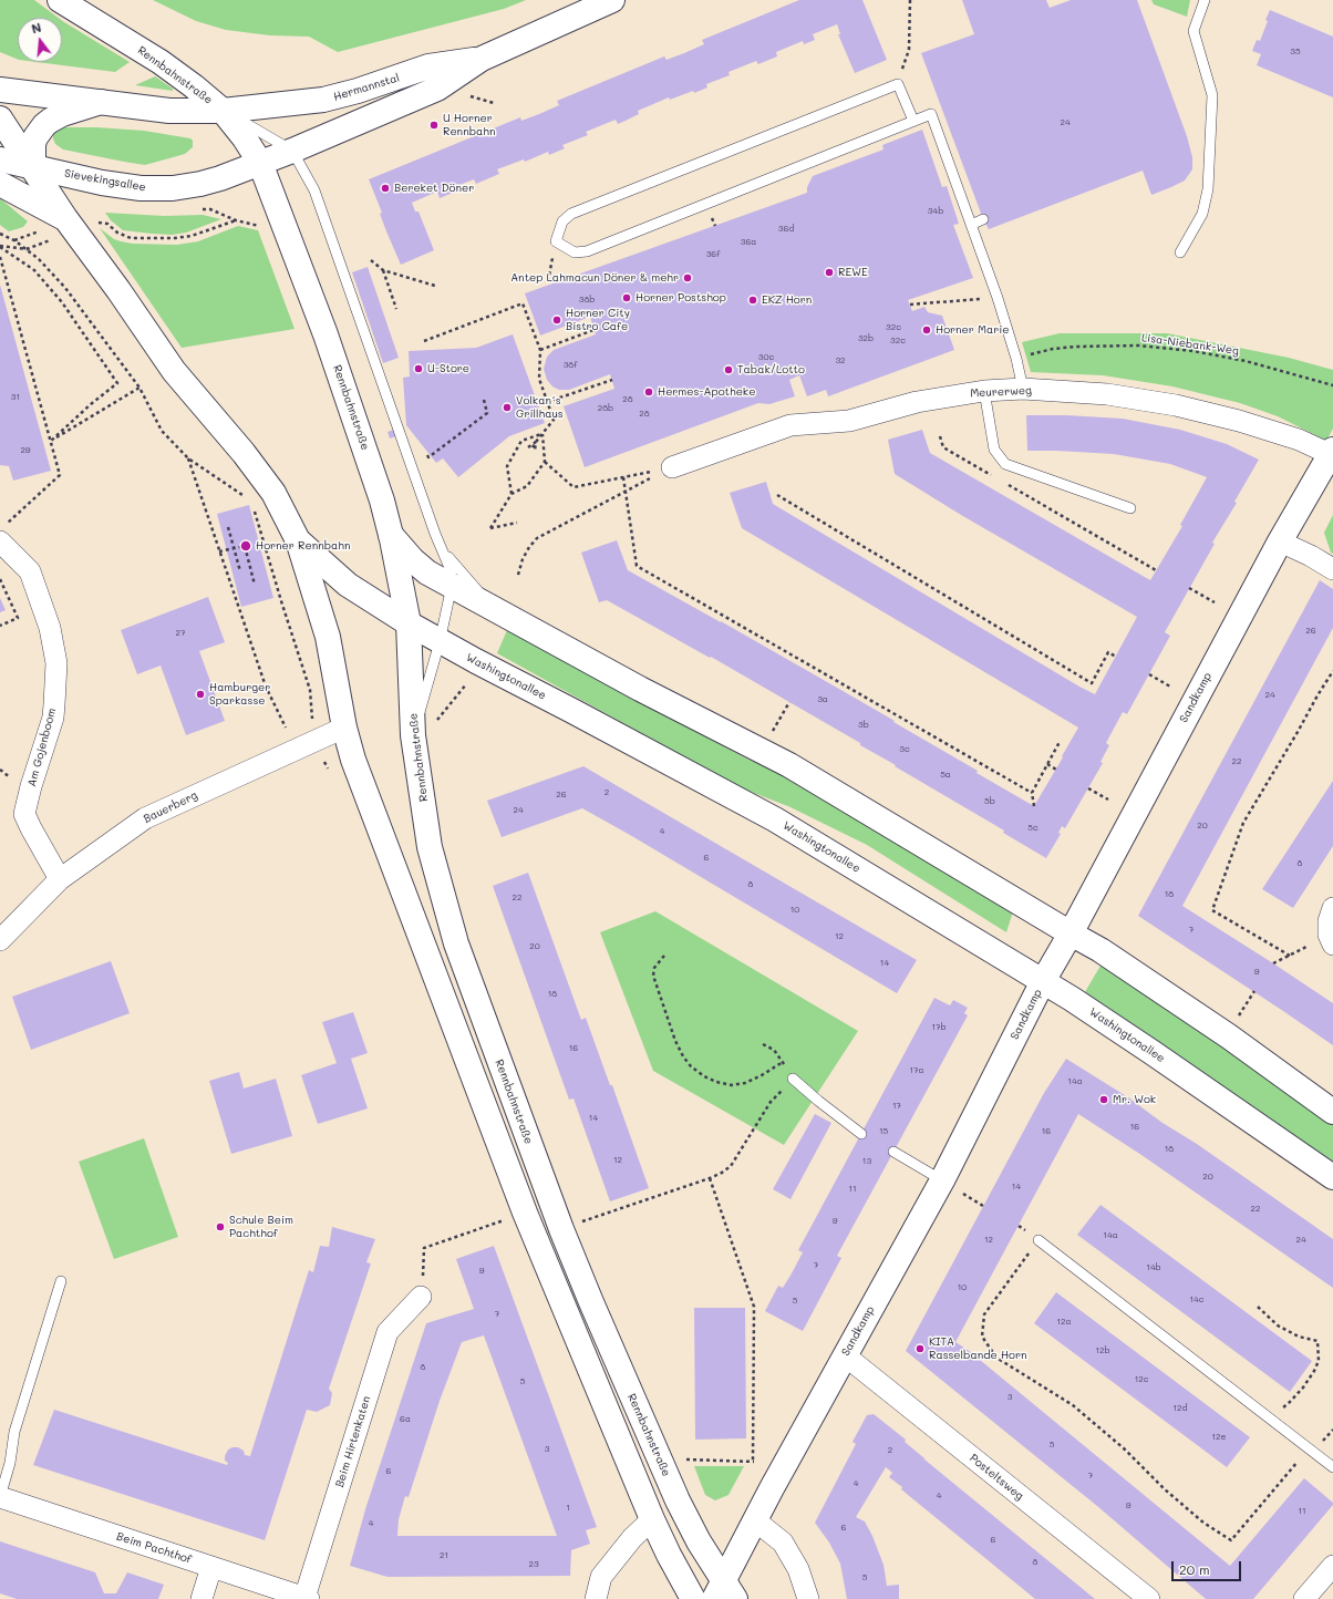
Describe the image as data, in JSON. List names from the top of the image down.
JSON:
{
  "streets": {
    "street": [
      "Rennbahnstraße",
      "Hermannstal",
      "Sievekingsallee",
      "Meurerweg",
      "Washingtonallee",
      "Sandkamp",
      "Am Gojenboom",
      "Bauerberg",
      "Beim Hirtenkaten",
      "Posteltsweg",
      "Beim Pachthof"
    ],
    "path": ["Lisa-Niebank-Weg"]
  },
  "crossings": [
    ["Rennbahnstraße", "Hermannstal"],
    ["Rennbahnstraße", "Sievekingsallee"],
    ["Rennbahnstraße", "Washingtonallee"],
    ["Rennbahnstraße", "Sandkamp"],
    ["Hermannstal", "Sievekingsallee"],
    ["Meurerweg", "Sandkamp"],
    ["Washingtonallee", "Sandkamp"],
    ["Sandkamp", "Posteltsweg"],
    ["Am Gojenboom", "Bauerberg"],
    ["Beim Hirtenkaten", "Beim Pachthof"]
  ],
  "places": [
    "U Horner Rennbahn",
    "Bereket Döner",
    "REWE",
    "Antep Lahmacun Döner & mehr",
    "Horner Postshop",
    "EKZ Horn",
    "Horner City Bistro Cafe",
    "Horner Marie",
    "U-Store",
    "Tabak/Lotto",
    "Hermes-Apotheke",
    "Volkan´s Grillhaus",
    "Horner Rennbahn",
    "Hamburger Sparkasse",
    "Mr. Wok",
    "Schule Beim Pachthof",
    "KITA Rasselbande Horn"
  ],
  "house_numbers": [
    "35",
    "24",
    "34b",
    "36d",
    "36a",
    "36f",
    "38b",
    "32c",
    "32b",
    "32c",
    "30c",
    "32",
    "38f",
    "31",
    "28",
    "28b",
    "28",
    "29",
    "26",
    "27",
    "24",
    "3a",
    "3b",
    "3c",
    "22",
    "5a",
    "2",
    "26",
    "5b",
    "24",
    "20",
    "5c",
    "4",
    "6",
    "8",
    "8",
    "18",
    "22",
    "10",
    "7",
    "12",
    "20",
    "14",
    "9",
    "18",
    "17b",
    "16",
    "17a",
    "14a",
    "17",
    "14",
    "16",
    "15",
    "16",
    "18",
    "12",
    "13",
    "20",
    "14",
    "11",
    "22",
    "9",
    "14a",
    "12",
    "24",
    "7",
    "14b",
    "9",
    "10",
    "14c",
    "5",
    "7",
    "12a",
    "12b",
    "8",
    "12c",
    "5",
    "3",
    "12d",
    "6a",
    "12e",
    "5",
    "3",
    "2",
    "6",
    "7",
    "4",
    "4",
    "9",
    "1",
    "11",
    "4",
    "6",
    "6",
    "21",
    "8",
    "23",
    "5"
  ],
  "scale_bar": "20 m",
  "north": "top"
}
